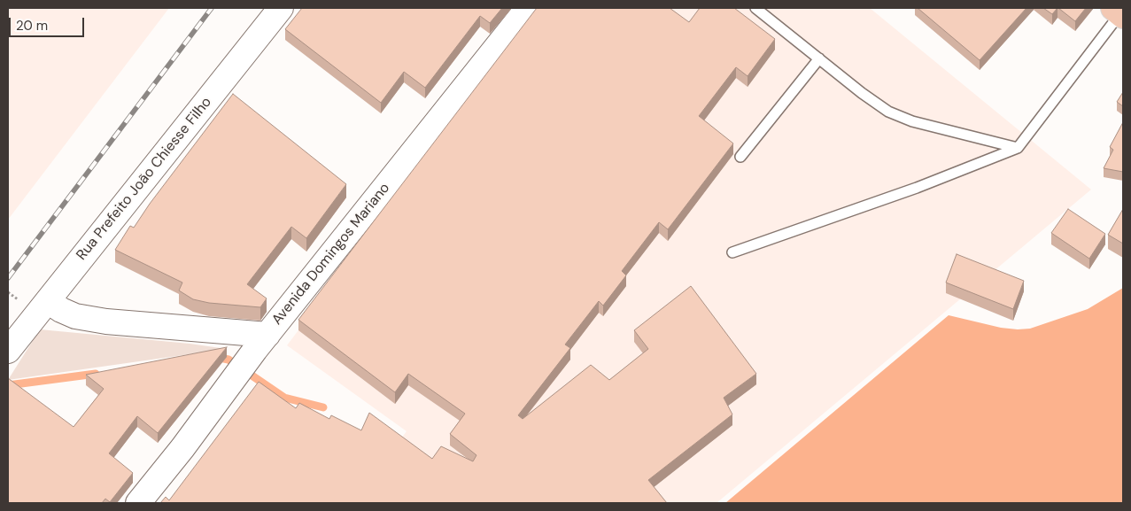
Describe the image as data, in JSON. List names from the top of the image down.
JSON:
{
  "streets": {
    "main road": ["Rua Prefeito João Chiesse Filho", "Avenida Domingos Mariano"]
  },
  "scale_bar": "20 m"
}
